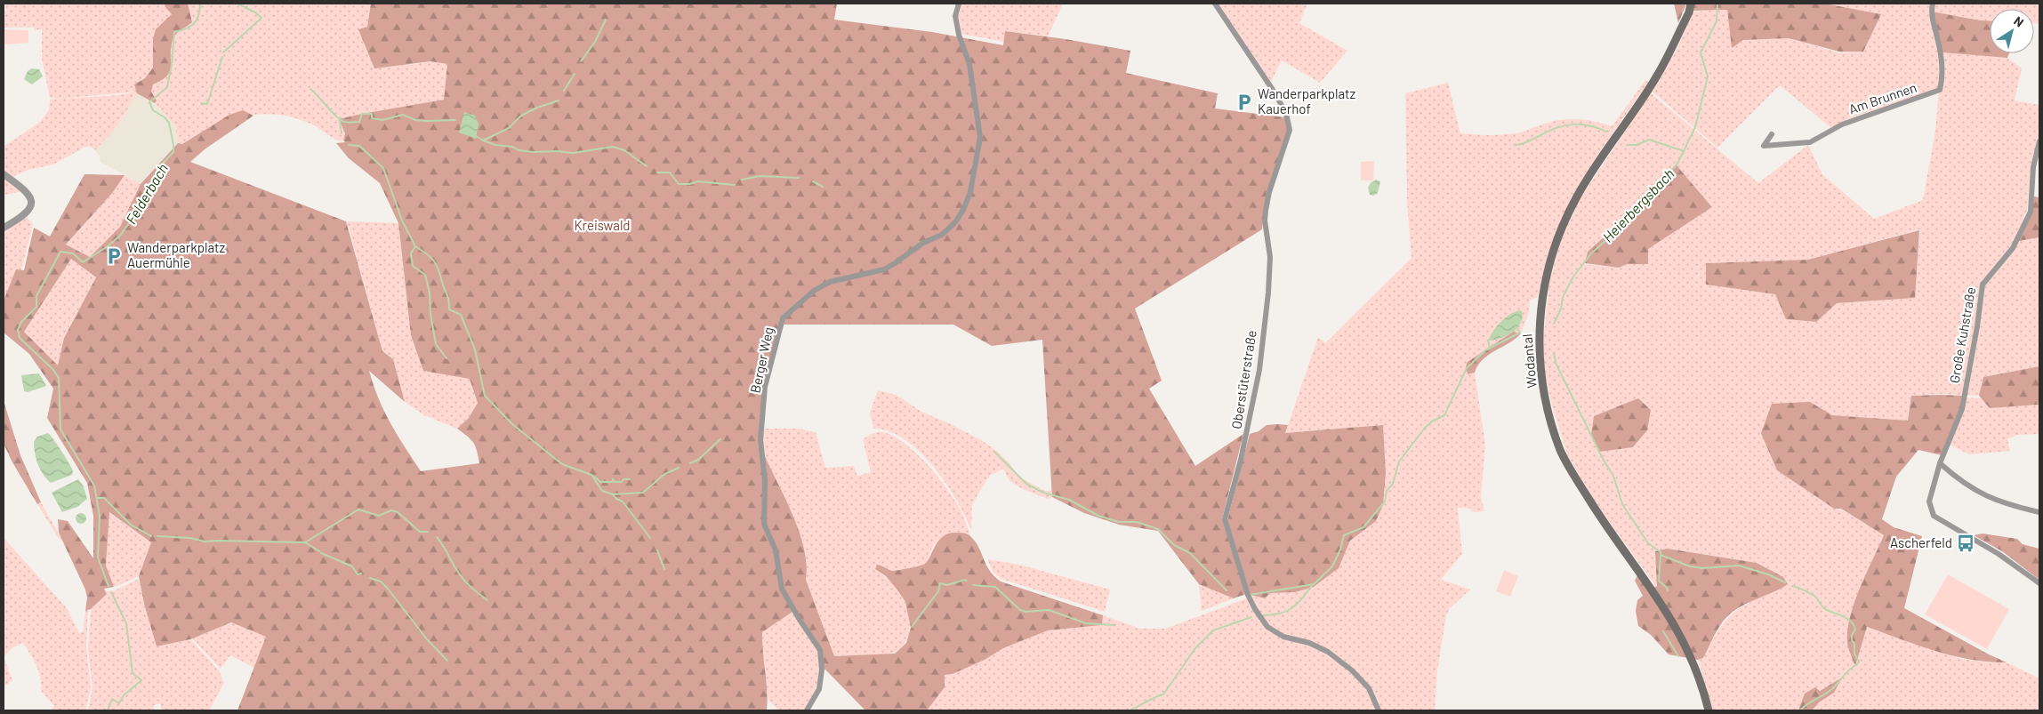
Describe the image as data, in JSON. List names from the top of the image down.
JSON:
{
  "streets": {
    "main road": ["Wodantal"],
    "street": [
      "Am Brunnen",
      "Große Kuhstraße",
      "Berger Weg",
      "Oberstüterstraße"
    ]
  },
  "water": ["Felderbach", "Heierbergsbach"],
  "parks": ["Kreiswald"],
  "places": {
    "parking": ["Wanderparkplatz Kauerhof", "Wanderparkplatz Auermühle"],
    "bus stop": ["Ascherfeld"]
  },
  "north": "top right"
}
